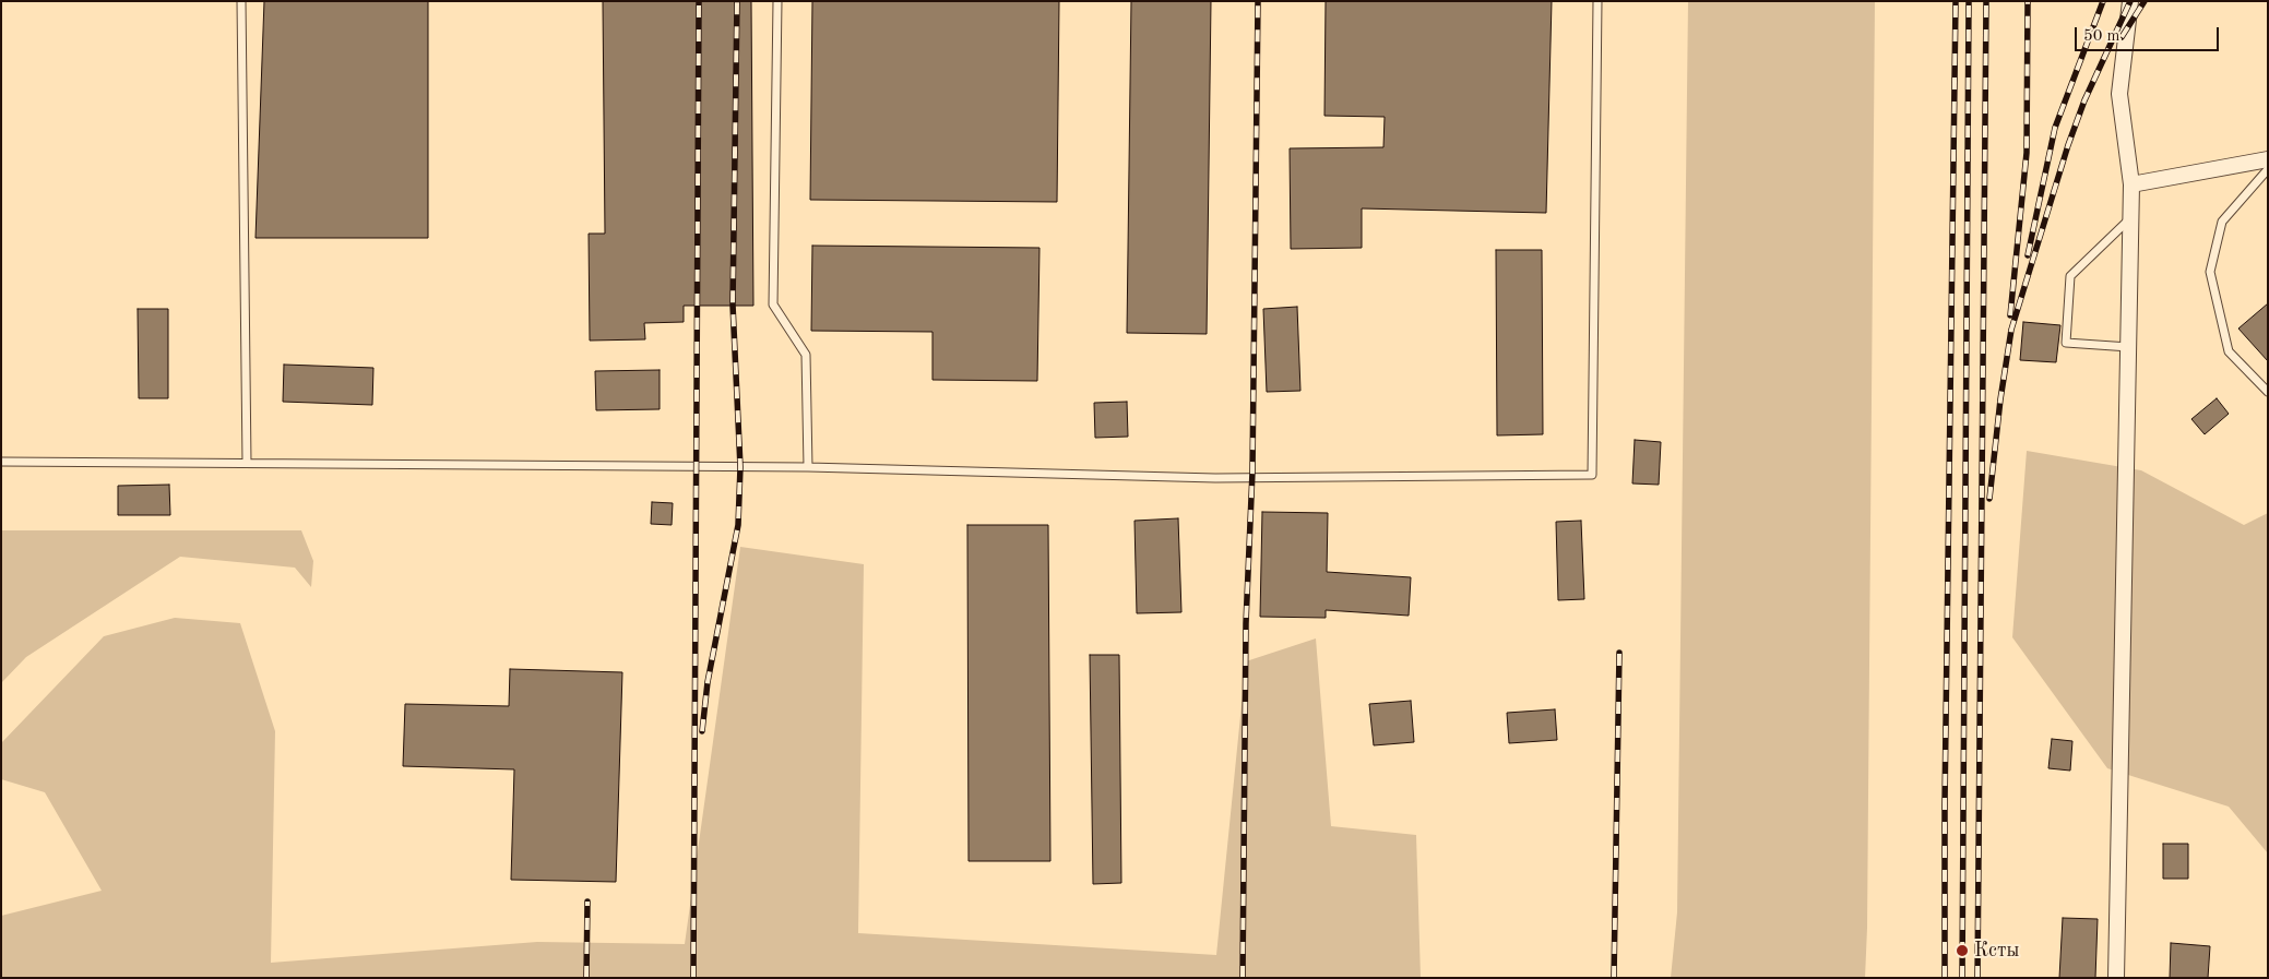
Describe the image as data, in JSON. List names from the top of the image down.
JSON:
{
  "places": ["Ксты"],
  "scale_bar": "50 m"
}
